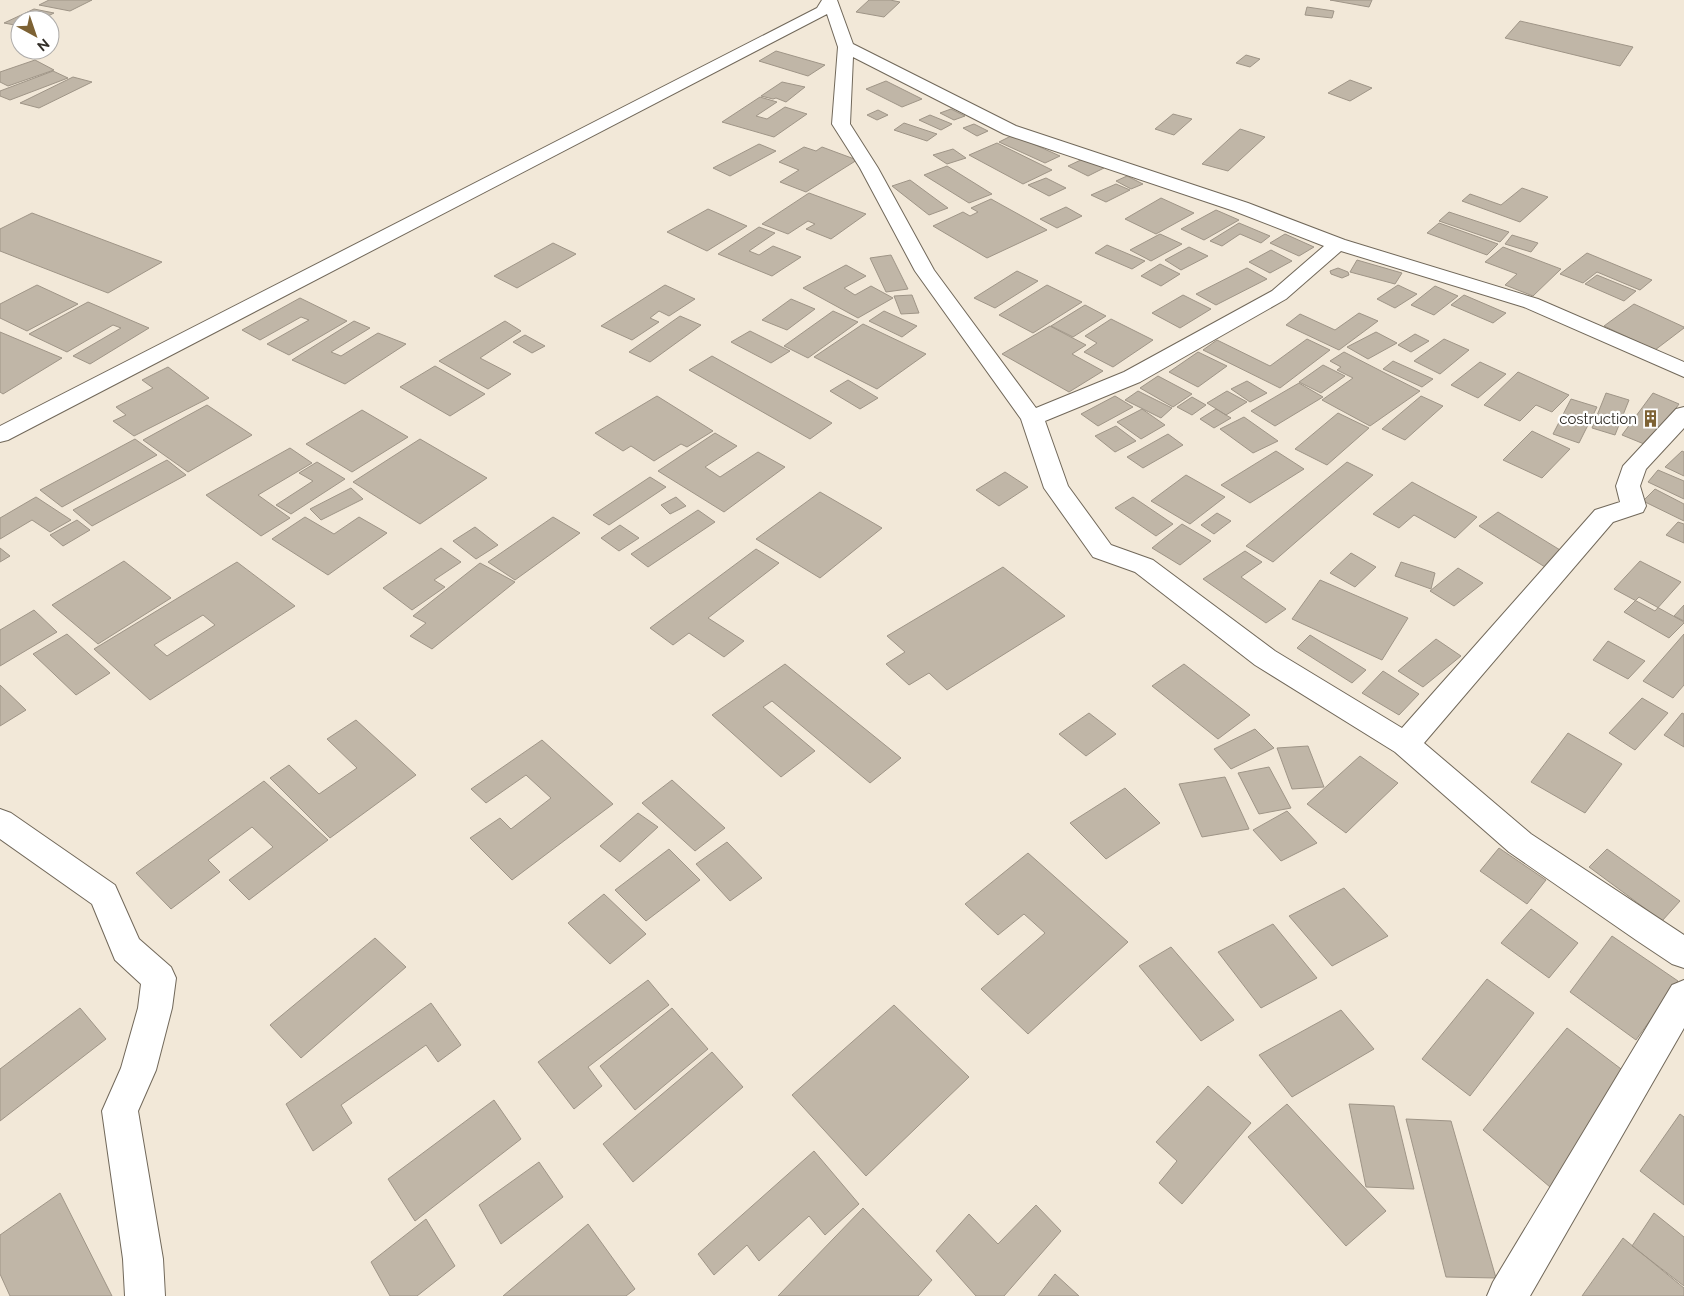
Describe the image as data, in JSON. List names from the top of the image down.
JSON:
{
  "places": {
    "building": ["costruction"]
  },
  "north": "bottom right"
}
